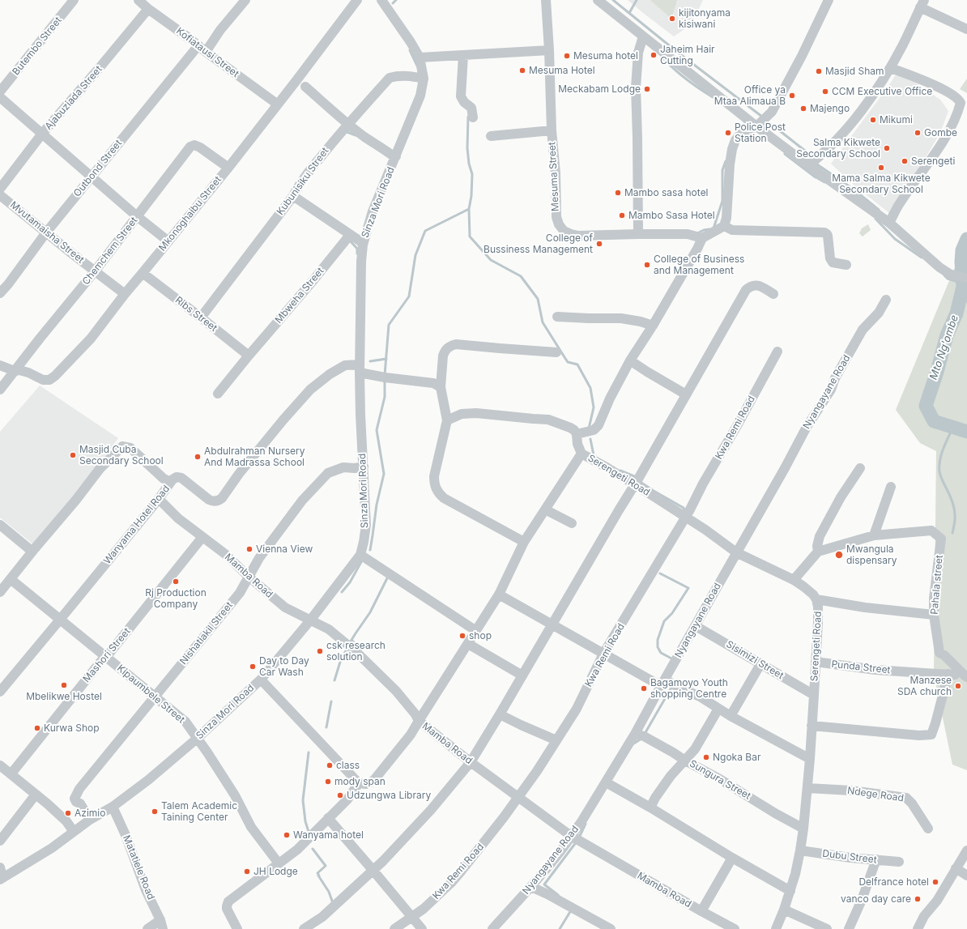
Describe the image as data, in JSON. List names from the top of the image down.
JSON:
{
  "streets": {
    "street": [
      "Butembo Street",
      "Kofiatausi Street",
      "Ajabuziada Street",
      "Outbond Street",
      "Mesuma Street",
      "Kubunisiku Street",
      "Sinza Mori Road",
      "Mkonoghaibu Street",
      "Mvutamaisha Street",
      "Chemchem Street",
      "Mbweha Street",
      "Ribs Street",
      "Nyangayane Road",
      "Kwa Remi Road",
      "Serengeti Road",
      "Wanyama Hotel Road",
      "Mamba Road",
      "Pahala street",
      "Nishatiakil Street",
      "Mashori Street",
      "Sisimizi Street",
      "Punda Street",
      "Kipaumbele Street",
      "Sungura Street",
      "Ndege Road",
      "Dubu Street",
      "Matatiele Road"
    ]
  },
  "crossings": [
    ["Kofiatausi Street", "Ajabuziada Street"],
    ["Kofiatausi Street", "Outbond Street"],
    ["Kofiatausi Street", "Mkonoghaibu Street"],
    ["Outbond Street", "Mvutamaisha Street"],
    ["Kubunisiku Street", "Sinza Mori Road"],
    ["Kubunisiku Street", "Ribs Street"],
    ["Sinza Mori Road", "Wanyama Hotel Road"],
    ["Sinza Mori Road", "Mamba Road"],
    ["Sinza Mori Road", "Nishatiakil Street"],
    ["Sinza Mori Road", "Kipaumbele Street"],
    ["Sinza Mori Road", "Matatiele Road"],
    ["Mkonoghaibu Street", "Mvutamaisha Street"],
    ["Mkonoghaibu Street", "Chemchem Street"],
    ["Mkonoghaibu Street", "Ribs Street"],
    ["Mvutamaisha Street", "Chemchem Street"],
    ["Mbweha Street", "Ribs Street"],
    ["Nyangayane Road", "Serengeti Road"],
    ["Nyangayane Road", "Mamba Road"],
    ["Nyangayane Road", "Sisimizi Street"],
    ["Nyangayane Road", "Sungura Street"],
    ["Kwa Remi Road", "Serengeti Road"],
    ["Kwa Remi Road", "Mamba Road"],
    ["Serengeti Road", "Sisimizi Street"],
    ["Serengeti Road", "Punda Street"],
    ["Serengeti Road", "Sungura Street"],
    ["Serengeti Road", "Ndege Road"],
    ["Serengeti Road", "Dubu Street"],
    ["Wanyama Hotel Road", "Mamba Road"],
    ["Wanyama Hotel Road", "Kipaumbele Street"],
    ["Mamba Road", "Nishatiakil Street"],
    ["Mamba Road", "Mashori Street"],
    ["Pahala street", "Punda Street"],
    ["Nishatiakil Street", "Kipaumbele Street"],
    ["Mashori Street", "Kipaumbele Street"]
  ],
  "water": ["Mto Ng'ombe"],
  "places": [
    "kijitonyama kisiwani",
    "Jaheim Hair Cutting",
    "Mesuma hotel",
    "Mesuma Hotel",
    "Masjid Sham",
    "Meckabam Lodge",
    "CCM Executive Office",
    "Office ya Mtaa Alimaua B",
    "Majengo",
    "Mikumi",
    "Police Post Station",
    "Gombe",
    "Salma Kikwete Secondary School",
    "Serengeti",
    "Mama Salma Kikwete Secondary School",
    "Mambo sasa hotel",
    "Mambo Sasa Hotel",
    "College of Bussiness Management",
    "College of Business and Management",
    "Masjid Cuba Secondary School",
    "Abdulrahman Nursery And Madrassa School",
    "Vienna View",
    "Mwangula dispensary",
    "Rj Production Company",
    "shop",
    "csk research solution",
    "Day to Day Car Wash",
    "Mbelikwe Hostel",
    "Manzese SDA church",
    "Bagamoyo Youth shopping Centre",
    "Kurwa Shop",
    "Ngoka Bar",
    "class",
    "mody span",
    "Udzungwa Library",
    "Talem Academic Taining Center",
    "Azimio",
    "Wanyama hotel",
    "JH Lodge",
    "Delfrance hotel",
    "vanco day care"
  ]
}
